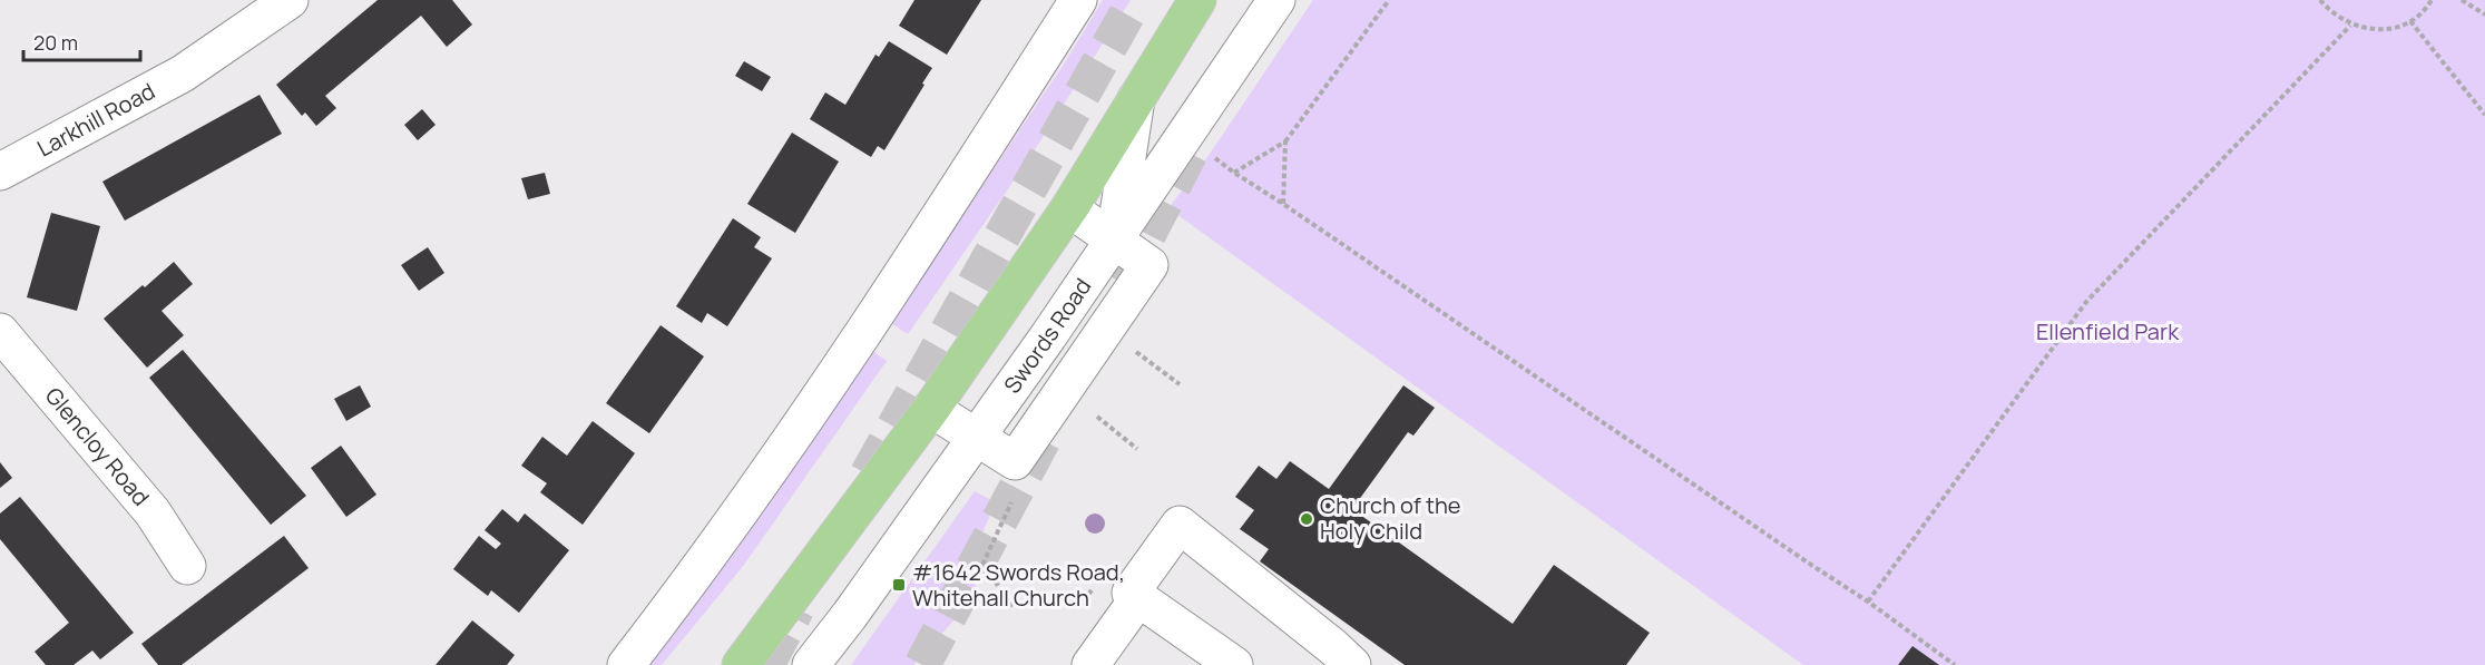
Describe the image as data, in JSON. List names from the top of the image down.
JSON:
{
  "streets": {
    "street": ["Larkhill Road", "Glencloy Road"]
  },
  "parks": ["Ellenfield Park"],
  "places": {
    "other": ["Church of the Holy Child"],
    "transit": ["#1642 Swords Road, Whitehall Church"]
  },
  "scale_bar": "20 m"
}
